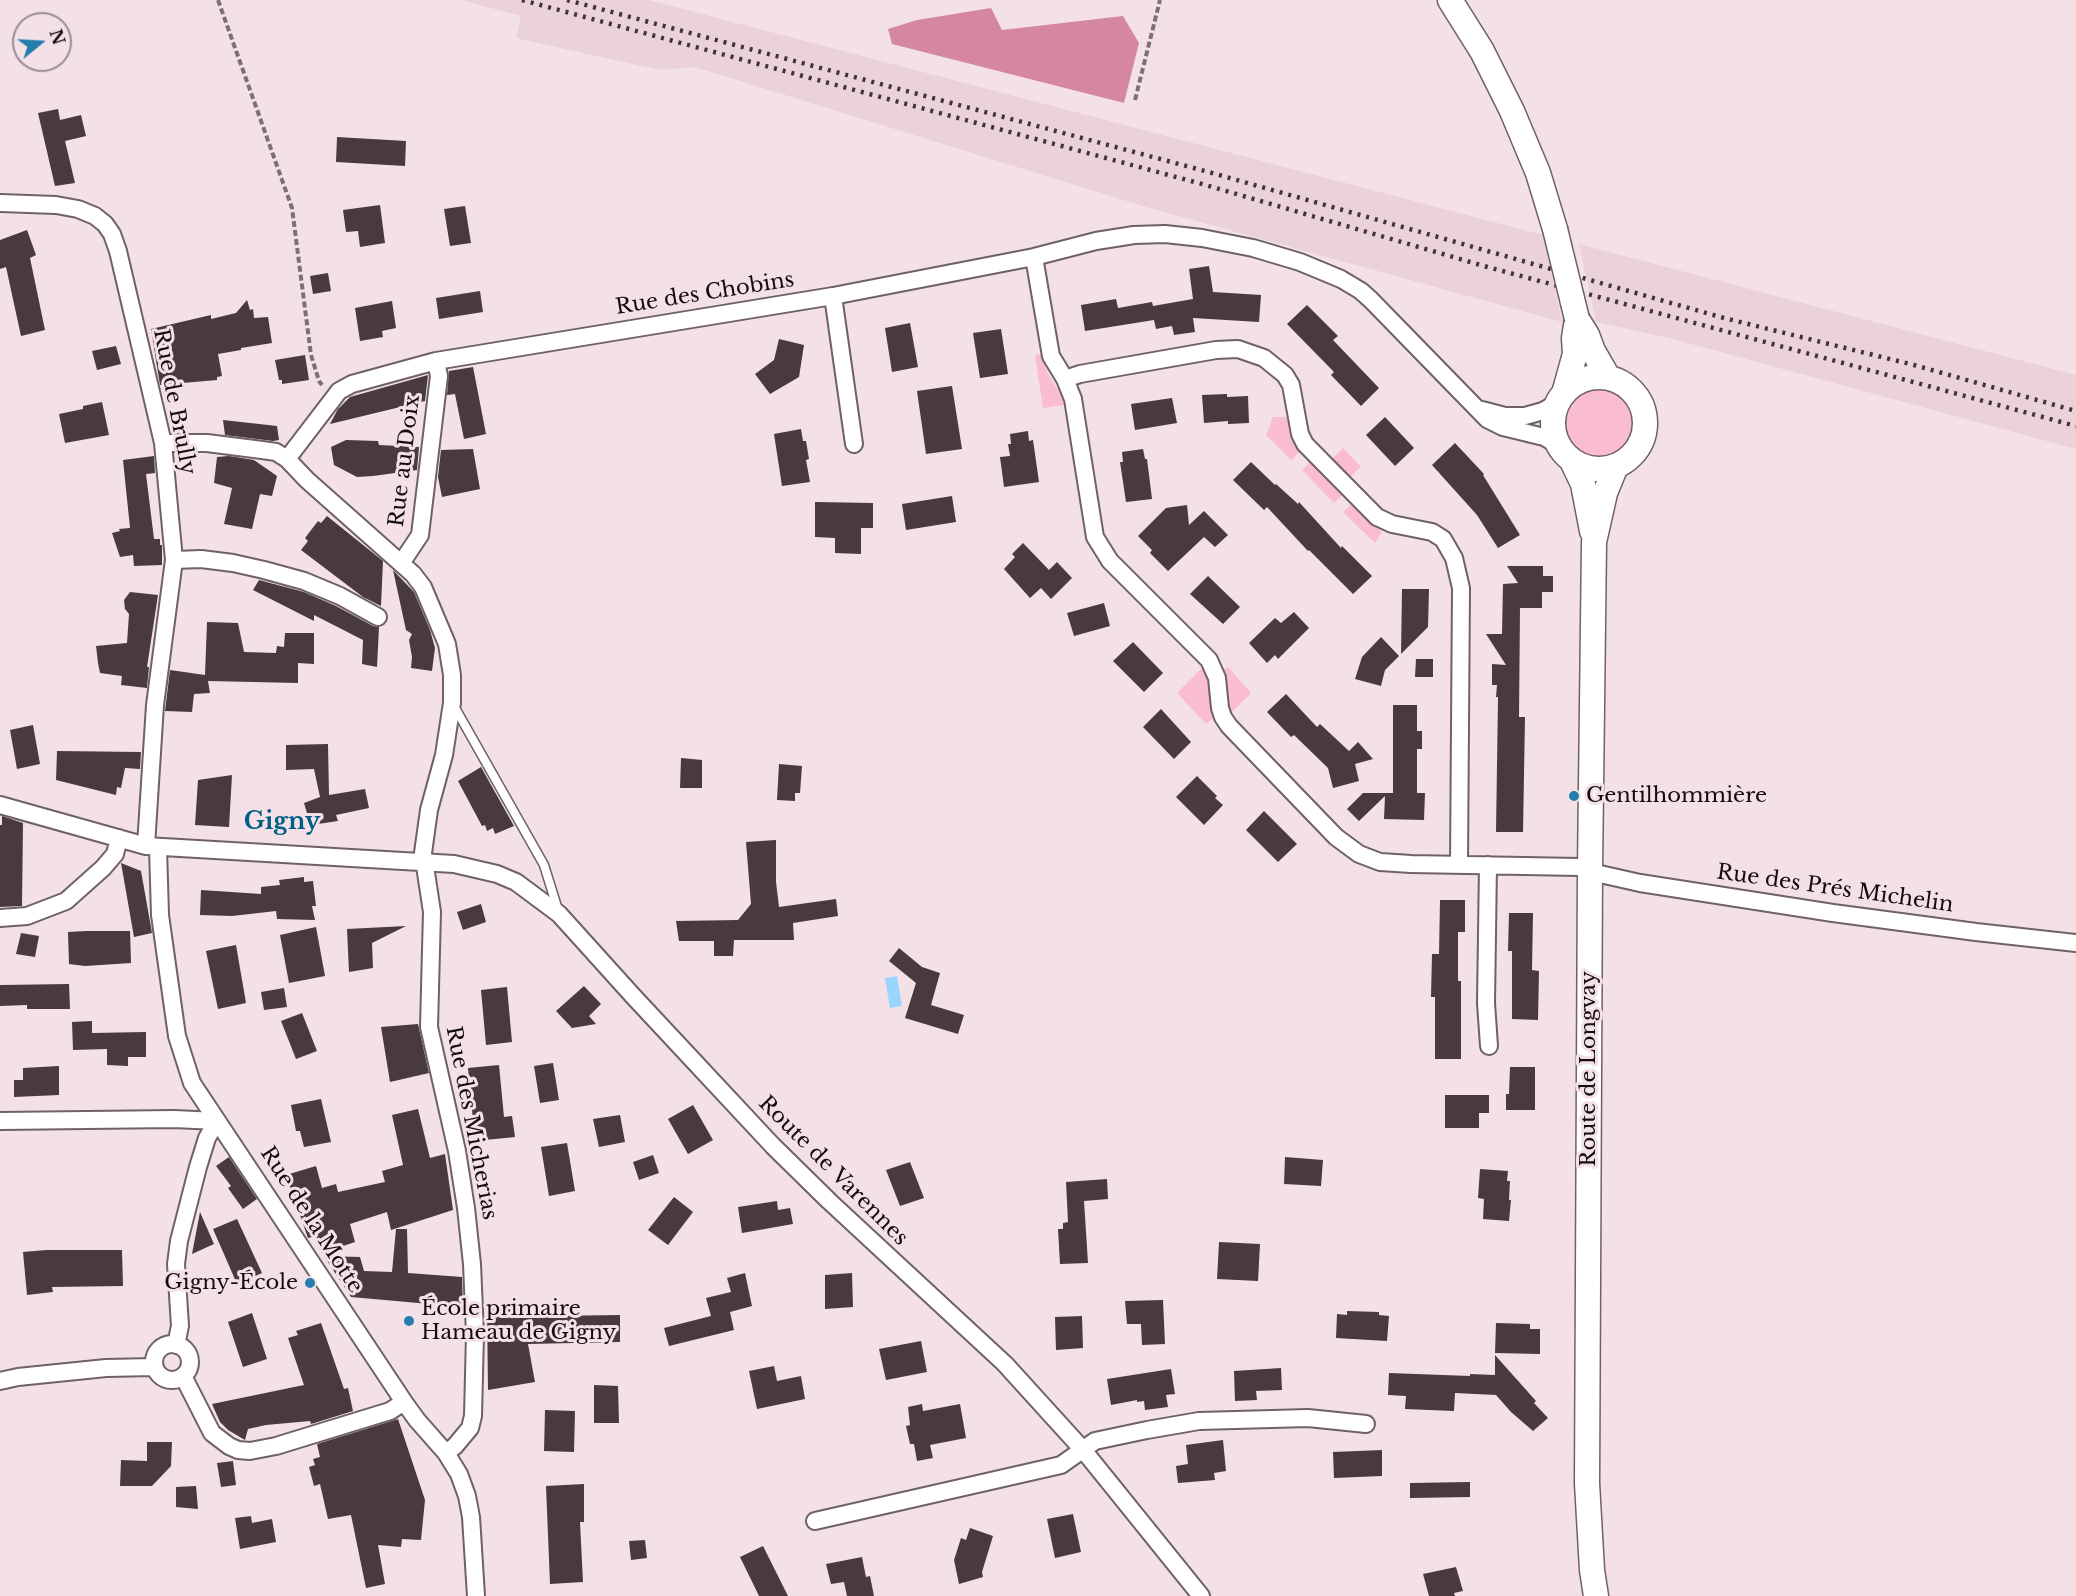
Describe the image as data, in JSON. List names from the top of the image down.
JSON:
{
  "streets": {
    "street": [
      "Rue des Chobins",
      "Rue de Brully",
      "Rue au Doix",
      "Rue des Prés Michelin",
      "Route de Longvay",
      "Rue des Micherias",
      "Route de Varennes",
      "Rue de la Motte"
    ]
  },
  "crossings": [
    ["Rue des Chobins", "Rue au Doix"],
    ["Rue des Chobins", "Rue des Prés Michelin"],
    ["Rue des Chobins", "Route de Longvay"],
    ["Rue des Chobins", "Rue des Micherias"],
    ["Rue de Brully", "Route de Varennes"],
    ["Rue de Brully", "Rue de la Motte"],
    ["Rue au Doix", "Rue des Micherias"],
    ["Rue des Prés Michelin", "Route de Longvay"],
    ["Rue des Micherias", "Route de Varennes"],
    ["Rue des Micherias", "Rue de la Motte"],
    ["Route de Varennes", "Rue de la Motte"]
  ],
  "districts": ["Gigny"],
  "places": ["Gentilhommière", "Gigny-École", "École primaire Hameau de Gigny"],
  "north": "right"
}
